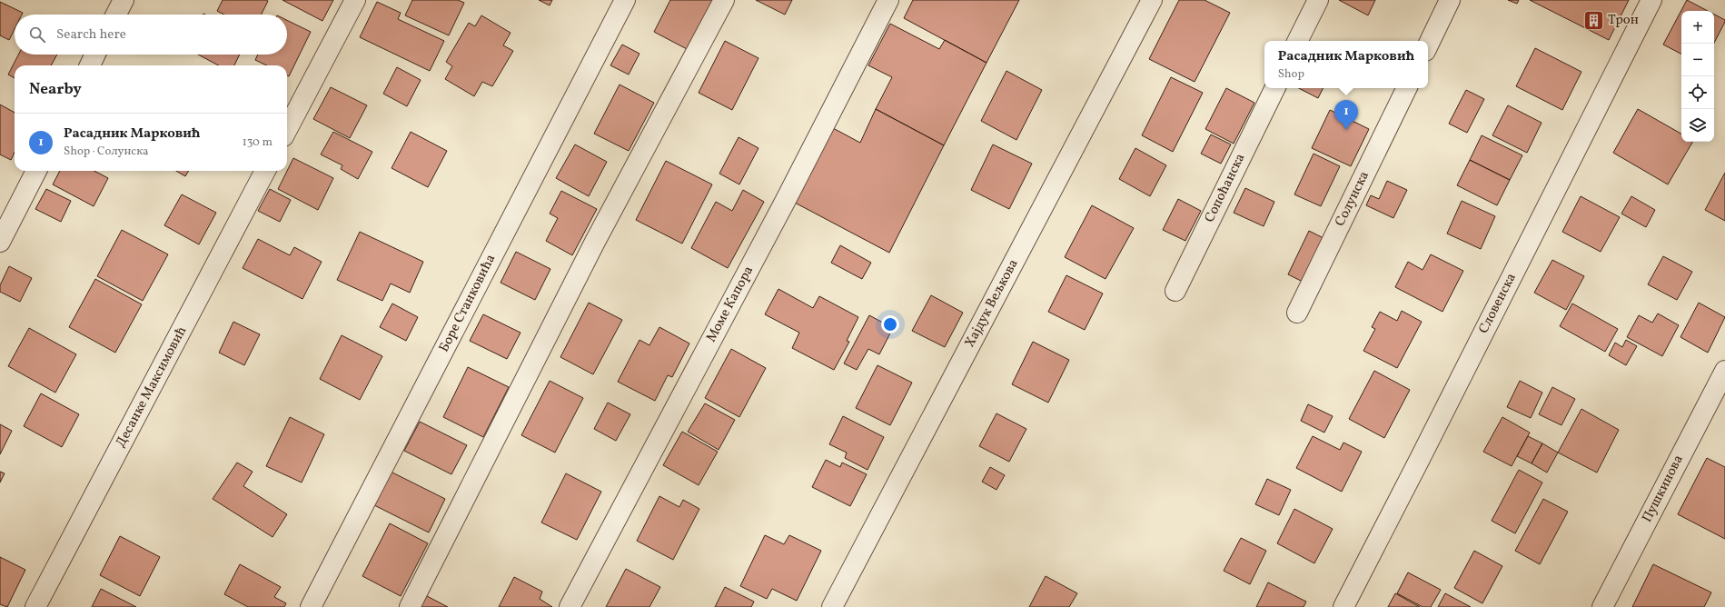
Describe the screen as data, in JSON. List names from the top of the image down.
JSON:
{
  "streets": {
    "street": [
      "Сопоћанска",
      "Солунска",
      "Боре Станковића",
      "Хајдук Вељкова",
      "Словенска",
      "Моме Капора",
      "Десанке Максимовић",
      "Пушкинова"
    ]
  },
  "places": {
    "building": ["Трон"]
  },
  "page": {
    "map_buttons": ["+", "−"],
    "search": "Search here",
    "popup": ["Расадник Марковић", "Shop"],
    "heading": "Nearby",
    "pins": "1",
    "list": [
      {
        "mark": "1",
        "name": "Расадник Марковић",
        "note": "Shop · Солунска",
        "value": "130 m"
      }
    ]
  }
}
